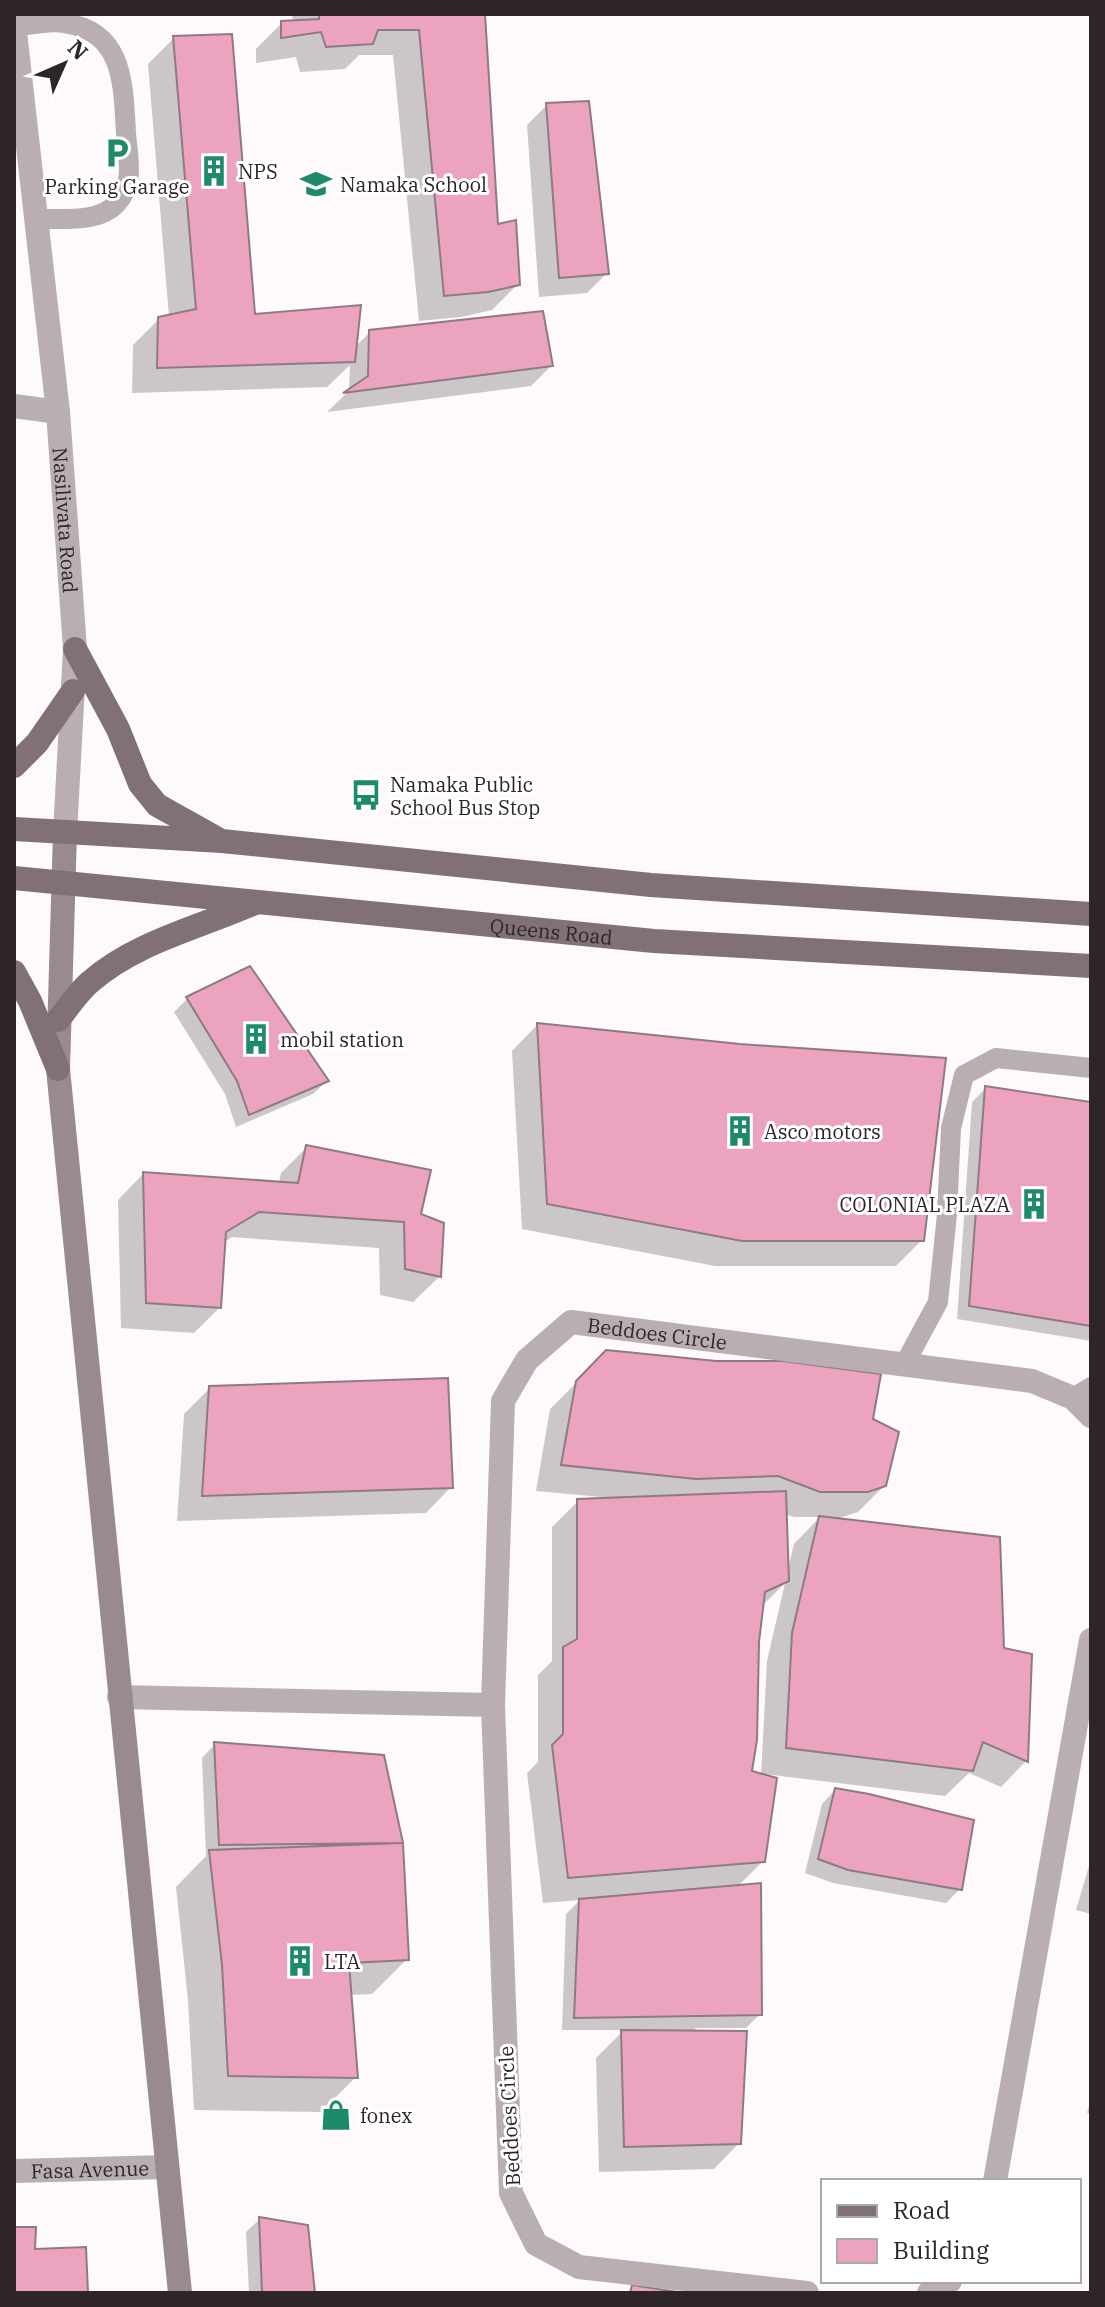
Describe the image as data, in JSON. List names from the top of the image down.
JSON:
{
  "streets": {
    "main road": ["Nasilivata Road", "Queens Road"],
    "street": ["Beddoes Circle", "Fasa Avenue"]
  },
  "crossings": [
    ["Nasilivata Road", "Queens Road"],
    ["Nasilivata Road", "Fasa Avenue"]
  ],
  "places": {
    "parking": ["Parking Garage"],
    "building": [
      "NPS",
      "mobil station",
      "Asco motors",
      "COLONIAL PLAZA",
      "LTA"
    ],
    "school or university": ["Namaka School"],
    "bus stop": ["Namaka Public School Bus Stop"],
    "shop": ["fonex"]
  },
  "legend": ["Road", "Building"],
  "north": "top right"
}
